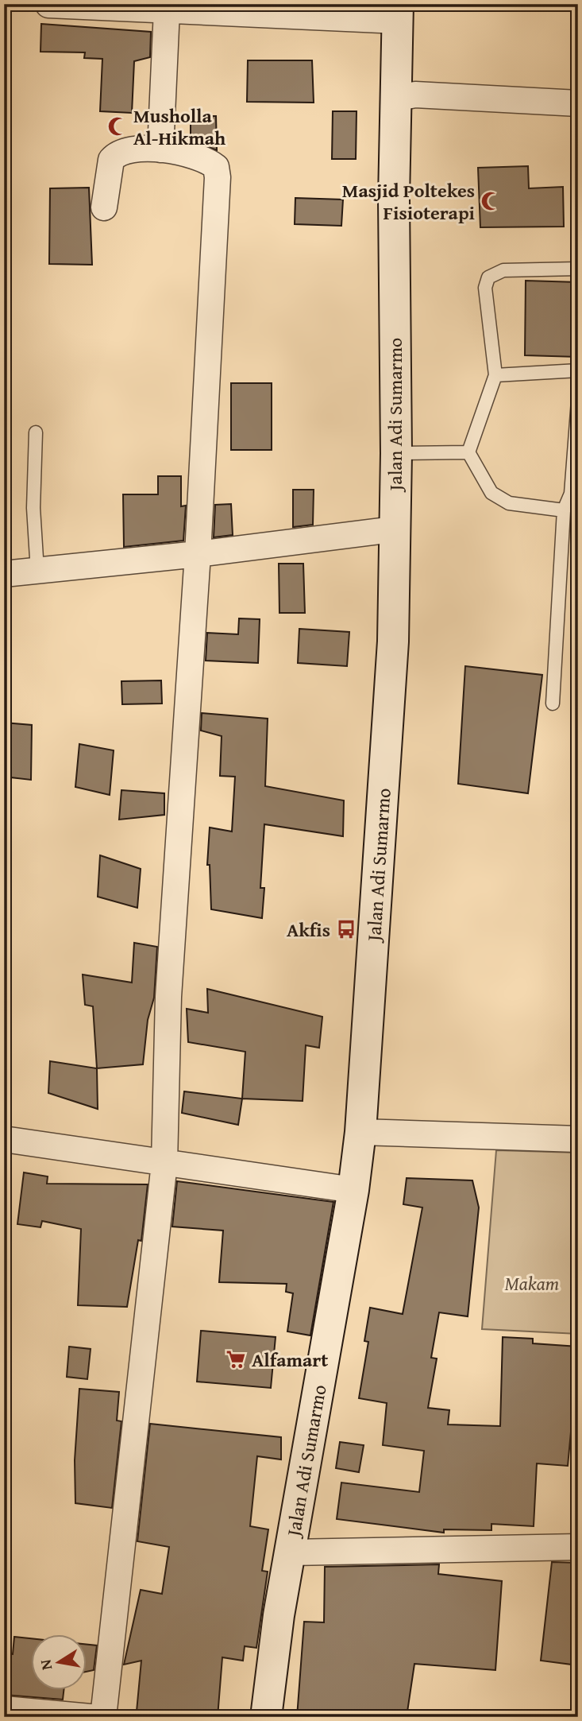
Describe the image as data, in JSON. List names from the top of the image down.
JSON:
{
  "streets": {
    "main road": ["Jalan Adi Sumarmo"]
  },
  "parks": ["Makam"],
  "places": {
    "mosque": ["Musholla Al-Hikmah", "Masjid Poltekes Fisioterapi"],
    "bus stop": ["Akfis"],
    "supermarket": ["Alfamart"]
  },
  "north": "left"
}
